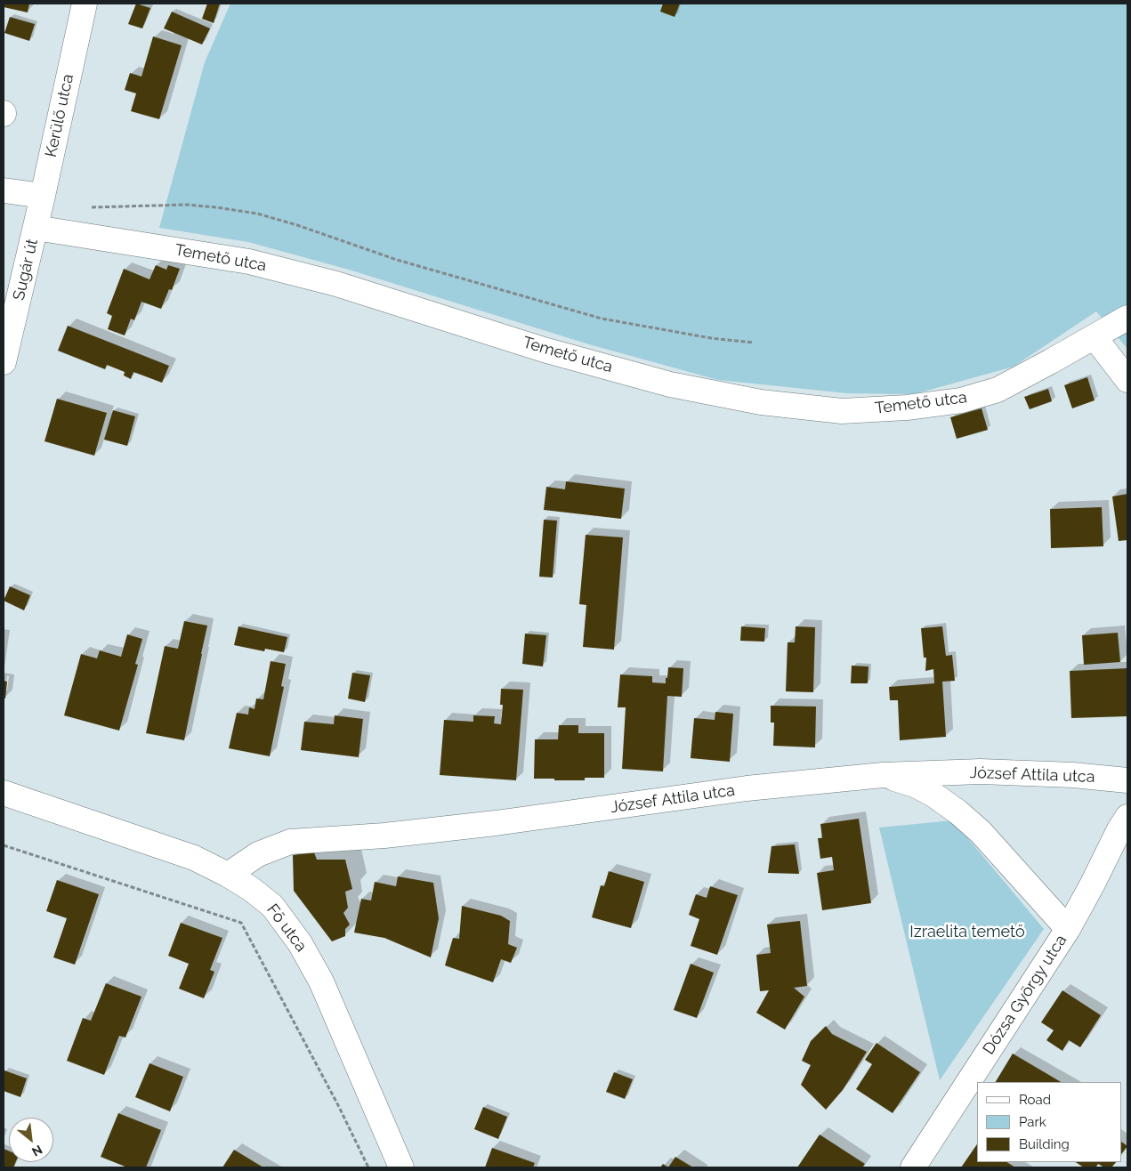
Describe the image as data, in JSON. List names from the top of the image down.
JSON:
{
  "streets": {
    "street": [
      "Kerülő utca",
      "Temető utca",
      "Sugár út",
      "József Attila utca",
      "Fő utca",
      "Dózsa György utca"
    ]
  },
  "crossings": [
    ["Kerülő utca", "Temető utca"],
    ["Kerülő utca", "Sugár út"],
    ["Temető utca", "Sugár út"],
    ["József Attila utca", "Fő utca"]
  ],
  "parks": ["Izraelita temető"],
  "legend": ["Road", "Park", "Building"],
  "north": "bottom right"
}
